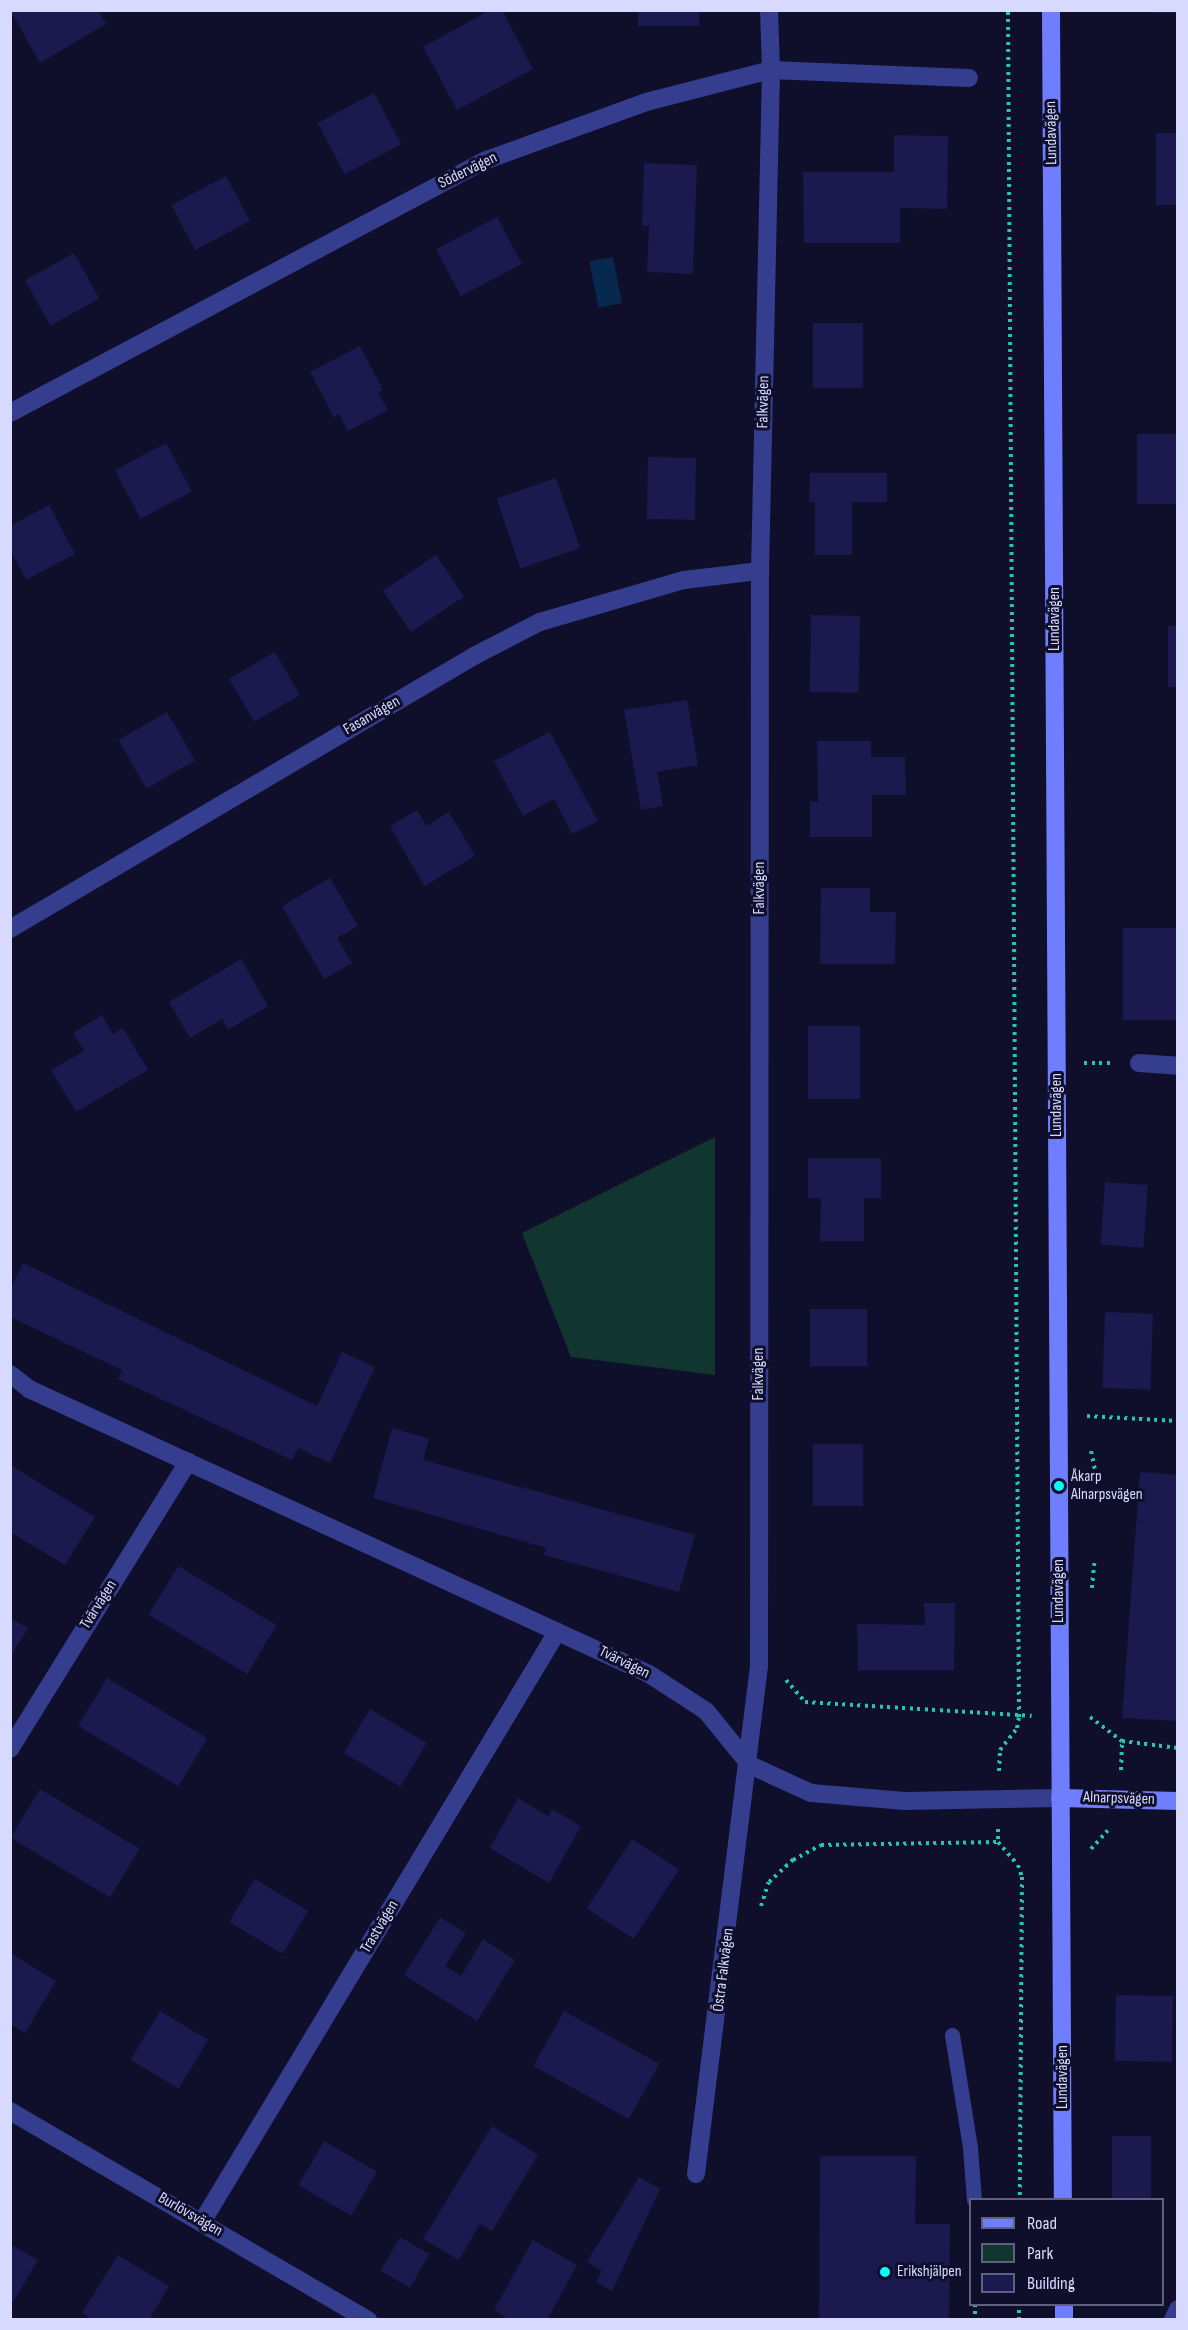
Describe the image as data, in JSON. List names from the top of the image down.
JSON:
{
  "streets": {
    "main road": ["Lundavägen", "Alnarpsvägen"],
    "street": [
      "Södervägen",
      "Falkvägen",
      "Fasanvägen",
      "Tvärvägen",
      "Trastvägen",
      "Östra Falkvägen",
      "Burlövsvägen"
    ]
  },
  "crossings": [
    ["Lundavägen", "Tvärvägen"],
    ["Lundavägen", "Alnarpsvägen"],
    ["Södervägen", "Falkvägen"],
    ["Falkvägen", "Fasanvägen"],
    ["Falkvägen", "Tvärvägen"],
    ["Falkvägen", "Östra Falkvägen"],
    ["Tvärvägen", "Alnarpsvägen"],
    ["Tvärvägen", "Trastvägen"],
    ["Tvärvägen", "Östra Falkvägen"],
    ["Trastvägen", "Burlövsvägen"]
  ],
  "places": ["Åkarp Alnarpsvägen", "Erikshjälpen"],
  "legend": ["Road", "Park", "Building"]
}
